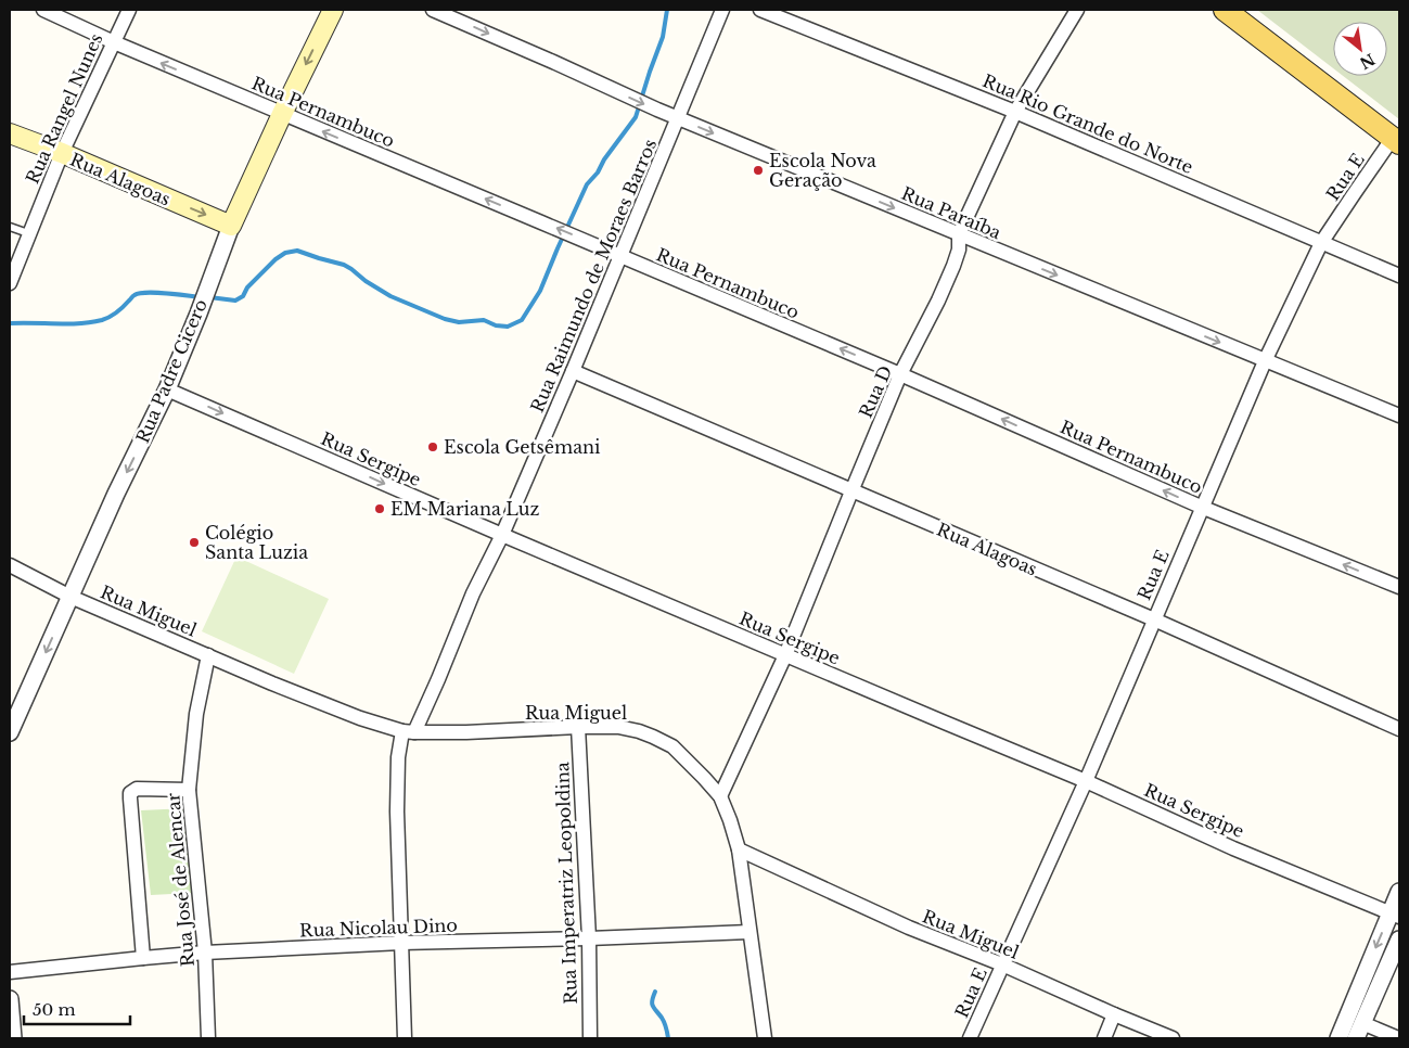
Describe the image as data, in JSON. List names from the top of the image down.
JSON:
{
  "streets": {
    "main road": ["Rua Alagoas", "Rua Padre Cicero"],
    "street": [
      "Rua Rangel Nunes",
      "Rua Pernambuco",
      "Rua Rio Grande do Norte",
      "Rua E",
      "Rua Paraíba",
      "Rua Raimundo de Moraes Barros",
      "Rua D",
      "Rua Sergipe",
      "Rua Miguel",
      "Rua José de Alencar",
      "Rua Imperatriz Leopoldina",
      "Rua Nicolau Dino"
    ]
  },
  "crossings": [
    ["Rua Rangel Nunes", "Rua Pernambuco"],
    ["Rua Rangel Nunes", "Rua Alagoas"],
    ["Rua Pernambuco", "Rua E"],
    ["Rua Pernambuco", "Rua Raimundo de Moraes Barros"],
    ["Rua Pernambuco", "Rua Padre Cicero"],
    ["Rua Pernambuco", "Rua D"],
    ["Rua Rio Grande do Norte", "Rua E"],
    ["Rua Rio Grande do Norte", "Rua D"],
    ["Rua E", "Rua Alagoas"],
    ["Rua E", "Rua Paraíba"],
    ["Rua E", "Rua Sergipe"],
    ["Rua E", "Rua Miguel"],
    ["Rua Alagoas", "Rua Raimundo de Moraes Barros"],
    ["Rua Alagoas", "Rua Padre Cicero"],
    ["Rua Alagoas", "Rua D"],
    ["Rua Paraíba", "Rua Raimundo de Moraes Barros"],
    ["Rua Paraíba", "Rua D"],
    ["Rua Raimundo de Moraes Barros", "Rua Sergipe"],
    ["Rua Raimundo de Moraes Barros", "Rua Miguel"],
    ["Rua Raimundo de Moraes Barros", "Rua Nicolau Dino"],
    ["Rua Padre Cicero", "Rua Sergipe"],
    ["Rua Padre Cicero", "Rua Miguel"],
    ["Rua D", "Rua Sergipe"],
    ["Rua D", "Rua Miguel"],
    ["Rua Miguel", "Rua José de Alencar"],
    ["Rua Miguel", "Rua Imperatriz Leopoldina"],
    ["Rua José de Alencar", "Rua Nicolau Dino"],
    ["Rua Imperatriz Leopoldina", "Rua Nicolau Dino"]
  ],
  "one_way": ["Rua Pernambuco", "Rua Paraíba", "Rua Padre Cicero"],
  "places": [
    "Escola Nova Geração",
    "Escola Getsêmani",
    "EM Mariana Luz",
    "Colégio Santa Luzia"
  ],
  "scale_bar": "50 m",
  "north": "bottom right"
}
